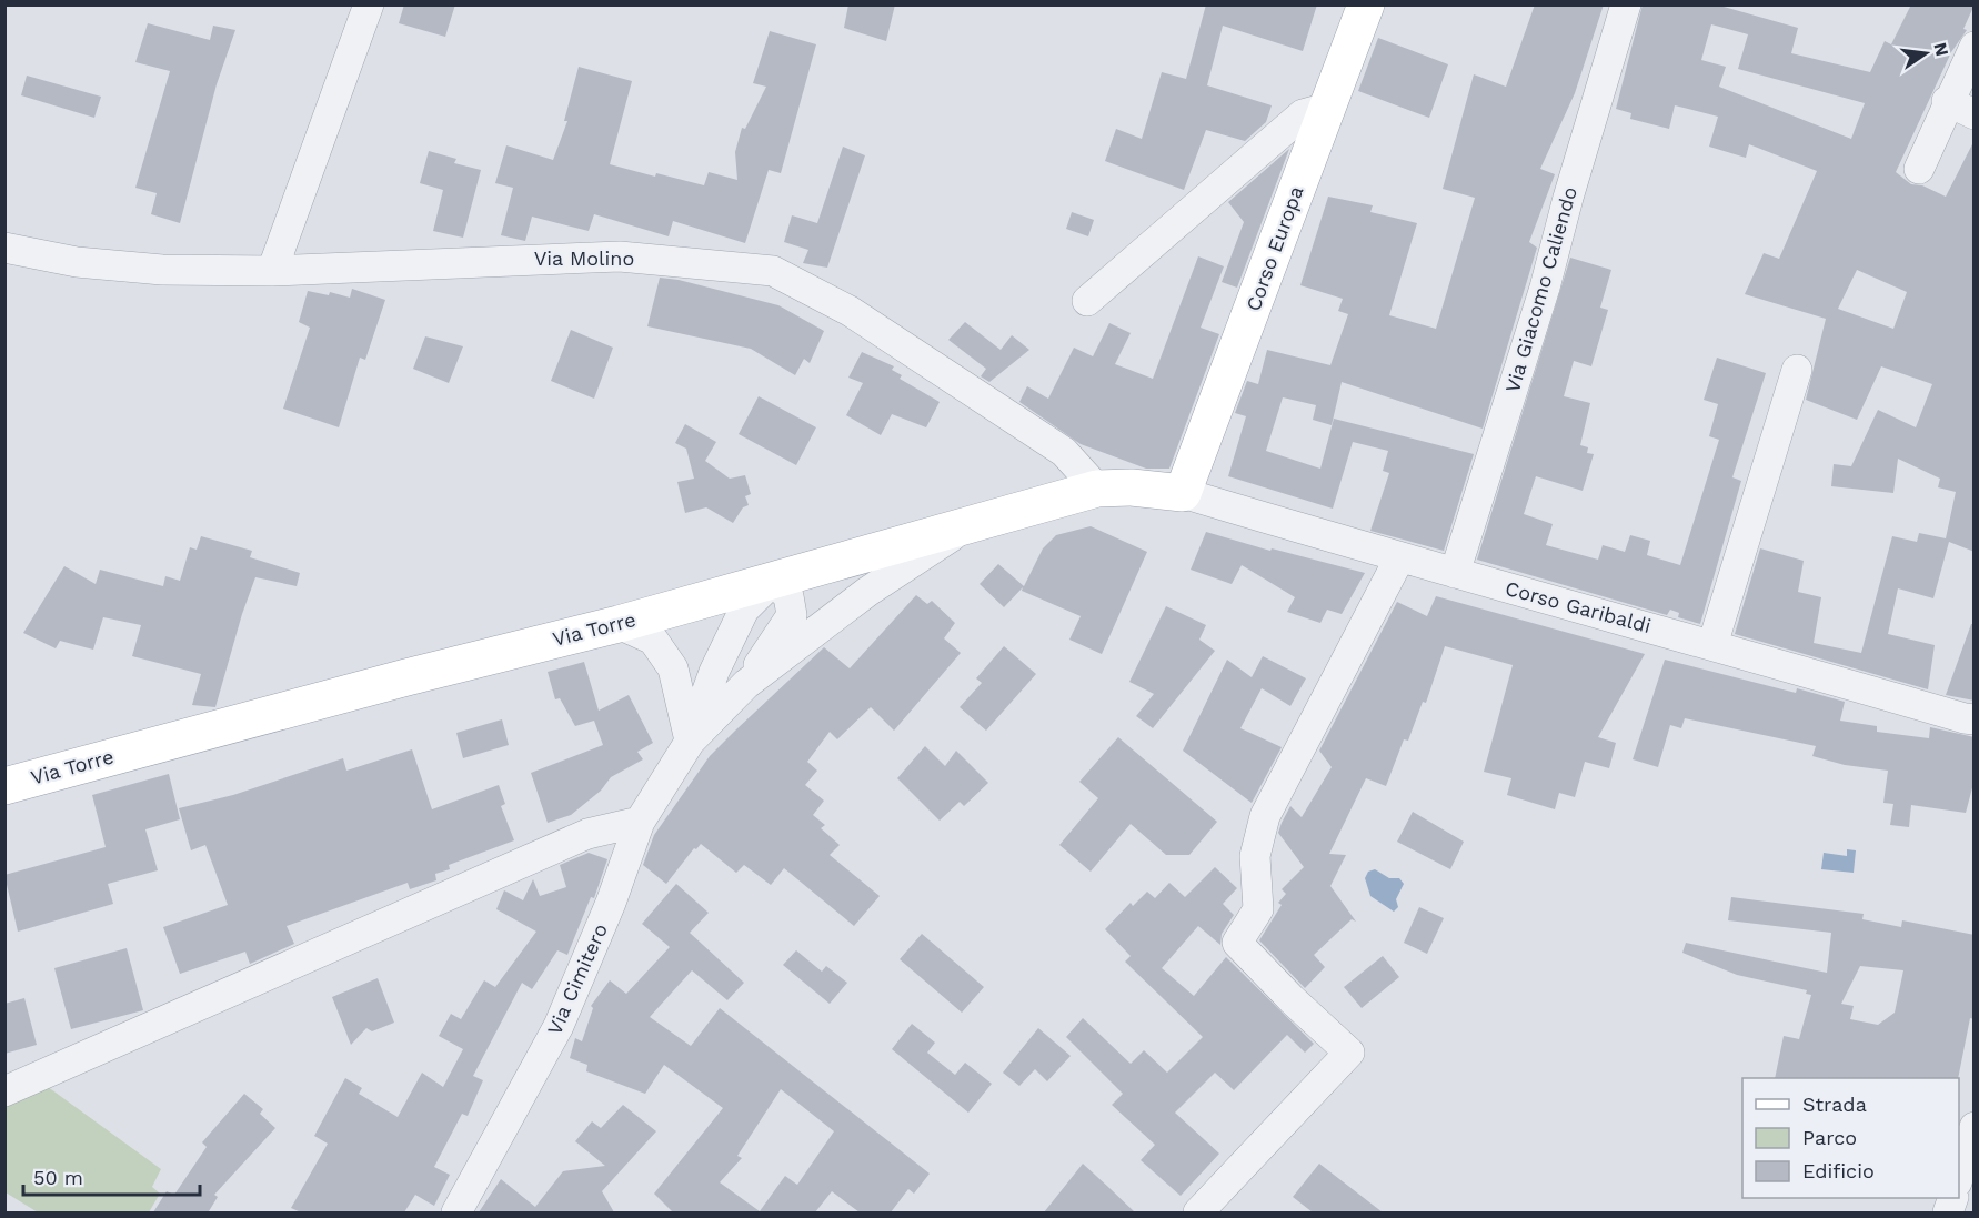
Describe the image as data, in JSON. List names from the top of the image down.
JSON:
{
  "streets": {
    "main road": ["Corso Europa", "Via Torre"],
    "street": [
      "Via Molino",
      "Via Giacomo Caliendo",
      "Corso Garibaldi",
      "Via Cimitero"
    ]
  },
  "crossings": [
    ["Corso Europa", "Corso Garibaldi"],
    ["Corso Europa", "Via Torre"],
    ["Via Molino", "Via Torre"],
    ["Via Giacomo Caliendo", "Corso Garibaldi"],
    ["Corso Garibaldi", "Via Torre"],
    ["Via Torre", "Via Cimitero"]
  ],
  "legend": ["Strada", "Parco", "Edificio"],
  "scale_bar": "50 m",
  "north": "right"
}
